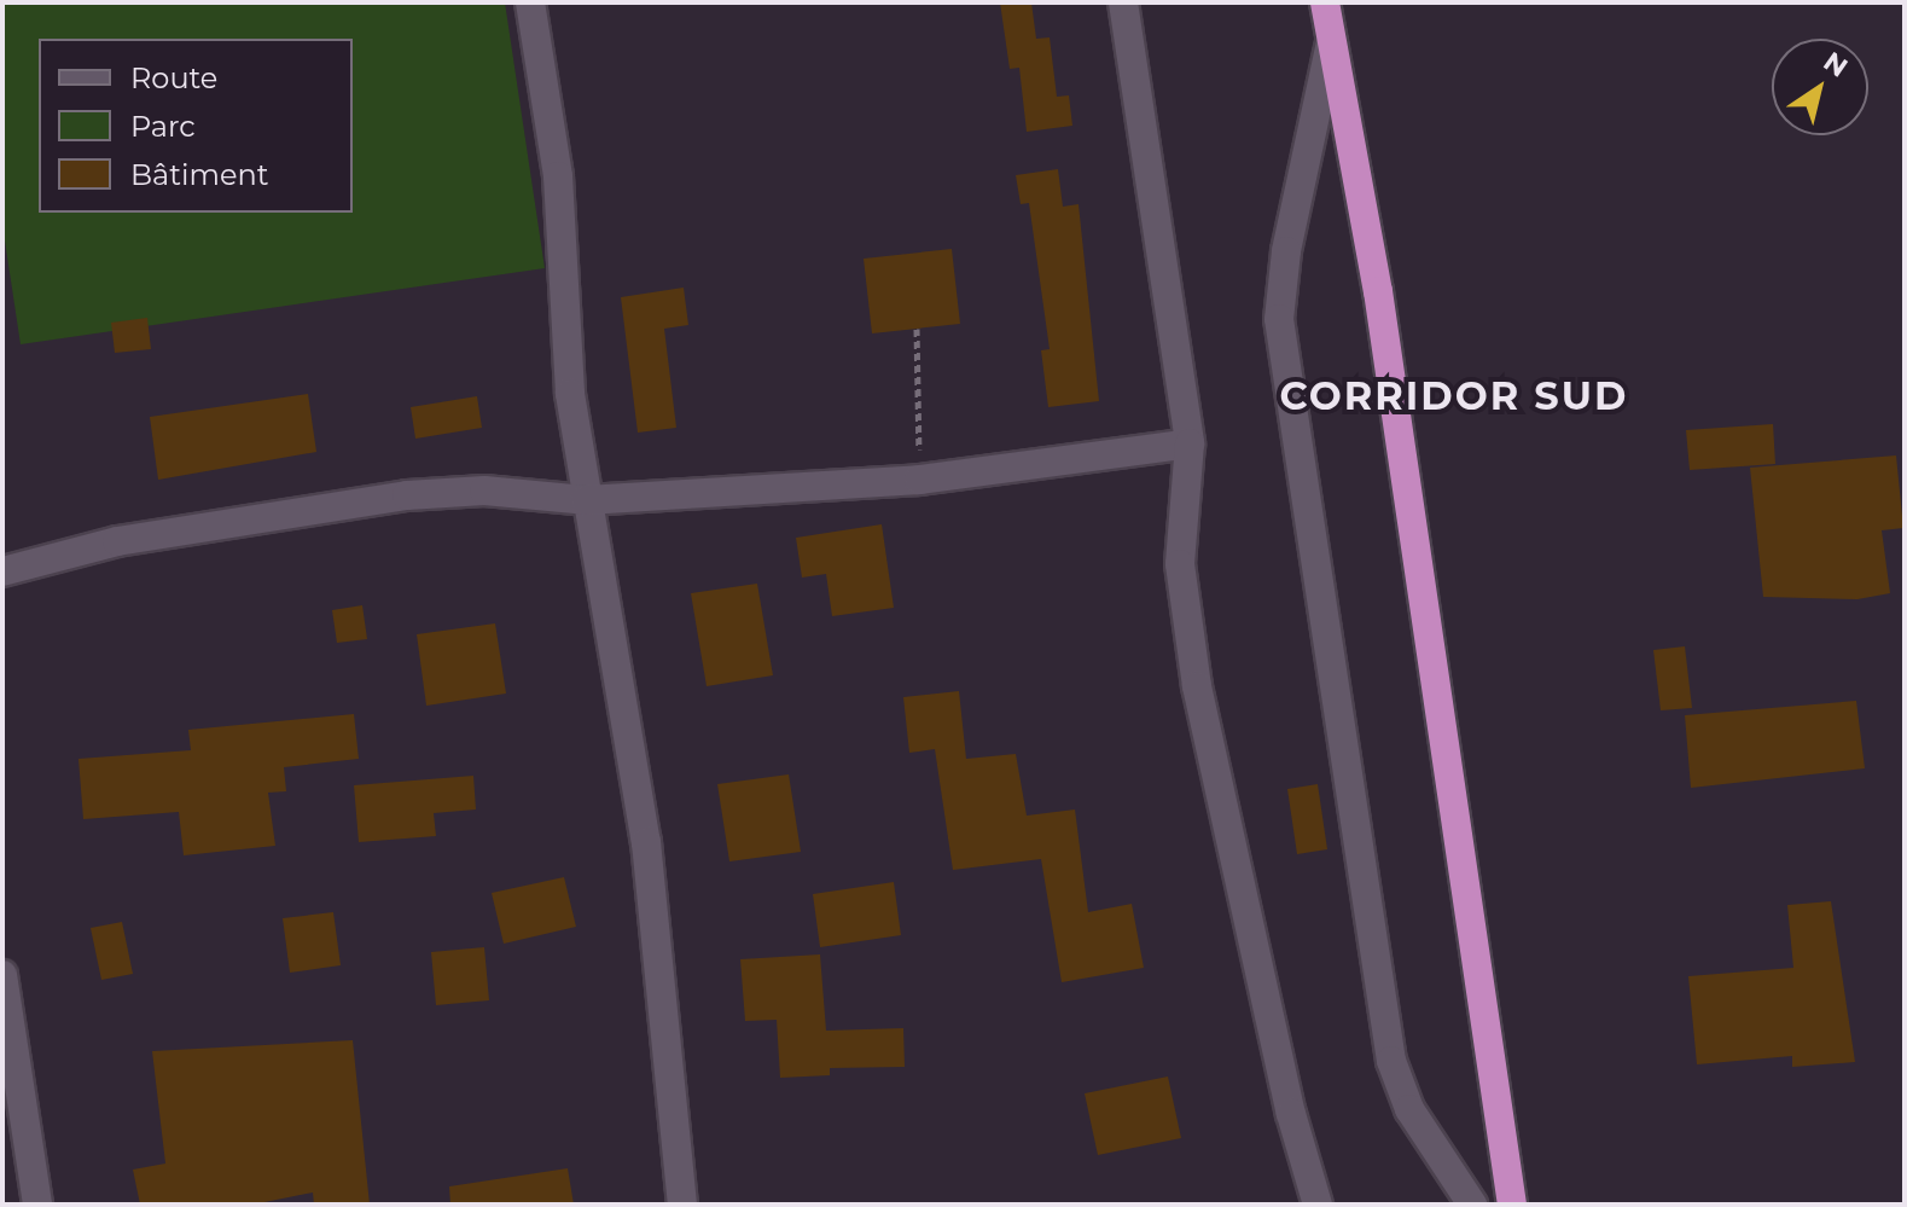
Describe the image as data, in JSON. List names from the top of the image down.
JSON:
{
  "districts": ["CORRIDOR SUD"],
  "legend": ["Route", "Parc", "Bâtiment"],
  "north": "top right"
}
